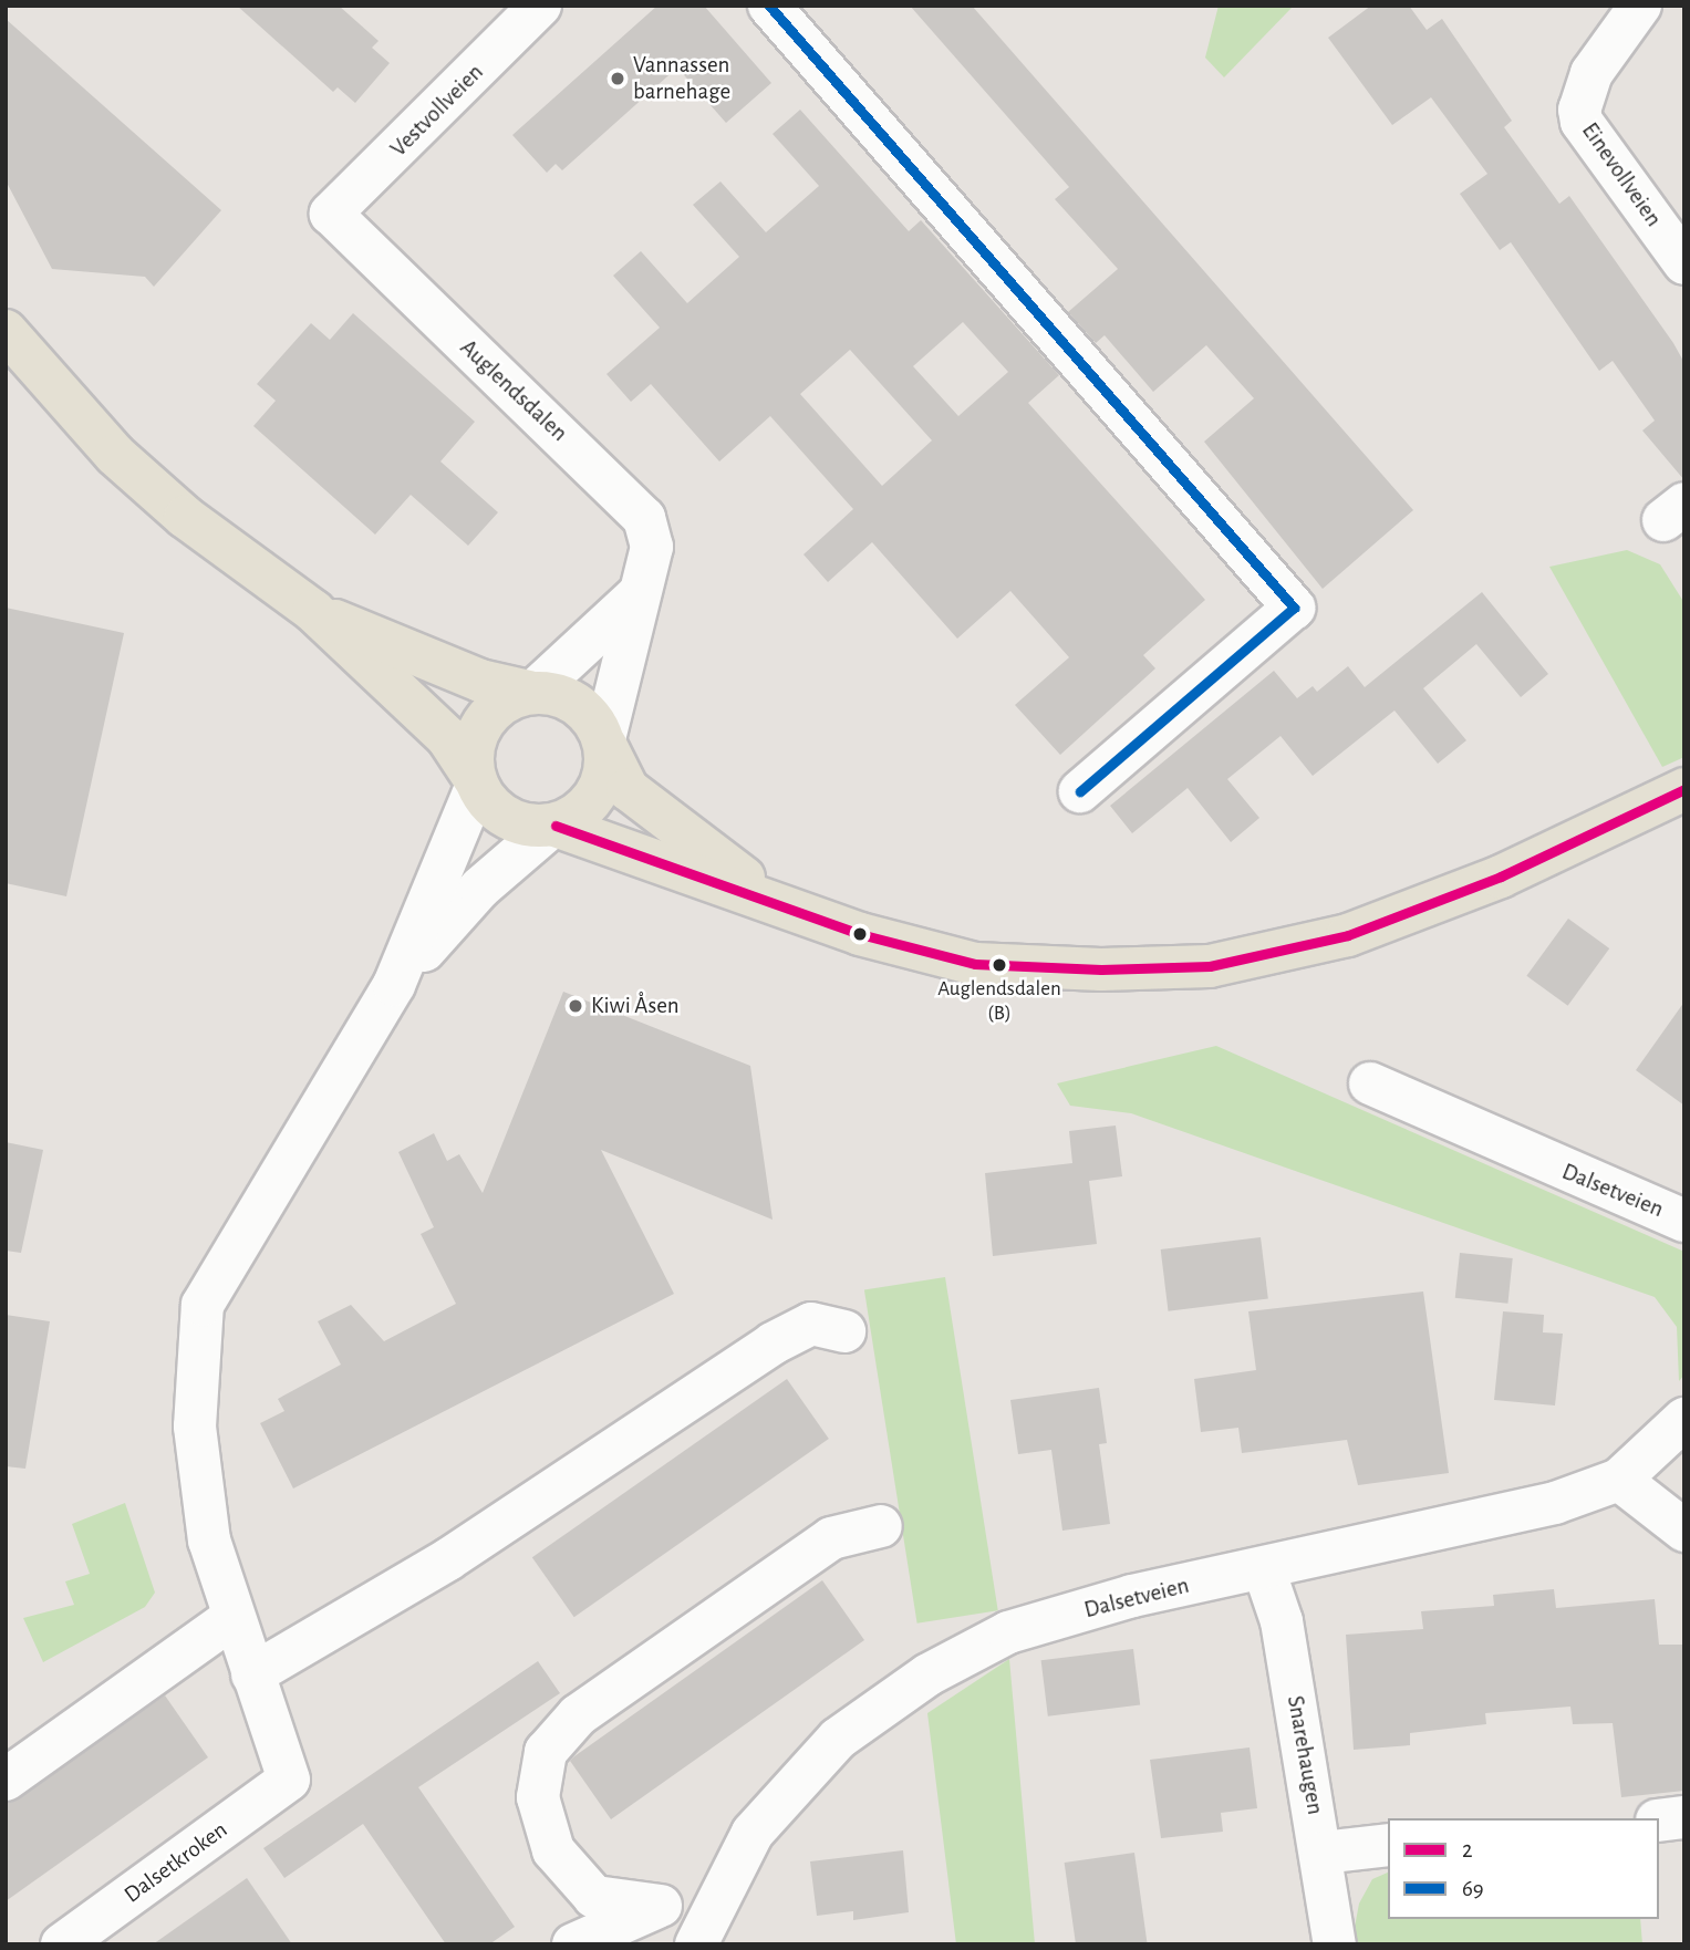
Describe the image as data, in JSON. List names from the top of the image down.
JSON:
{
  "streets": {
    "street": [
      "Vestvollveien",
      "Einevollveien",
      "Auglendsdalen",
      "Dalsetveien",
      "Snarehaugen",
      "Dalsetkroken"
    ]
  },
  "crossings": [
    ["Vestvollveien", "Auglendsdalen"],
    ["Dalsetveien", "Snarehaugen"]
  ],
  "places": ["Vannassen barnehage", "Auglendsdalen (B)", "Kiwi Åsen"],
  "lines": ["transit line 69", "transit line 2"],
  "legend": ["2", "69"]
}
